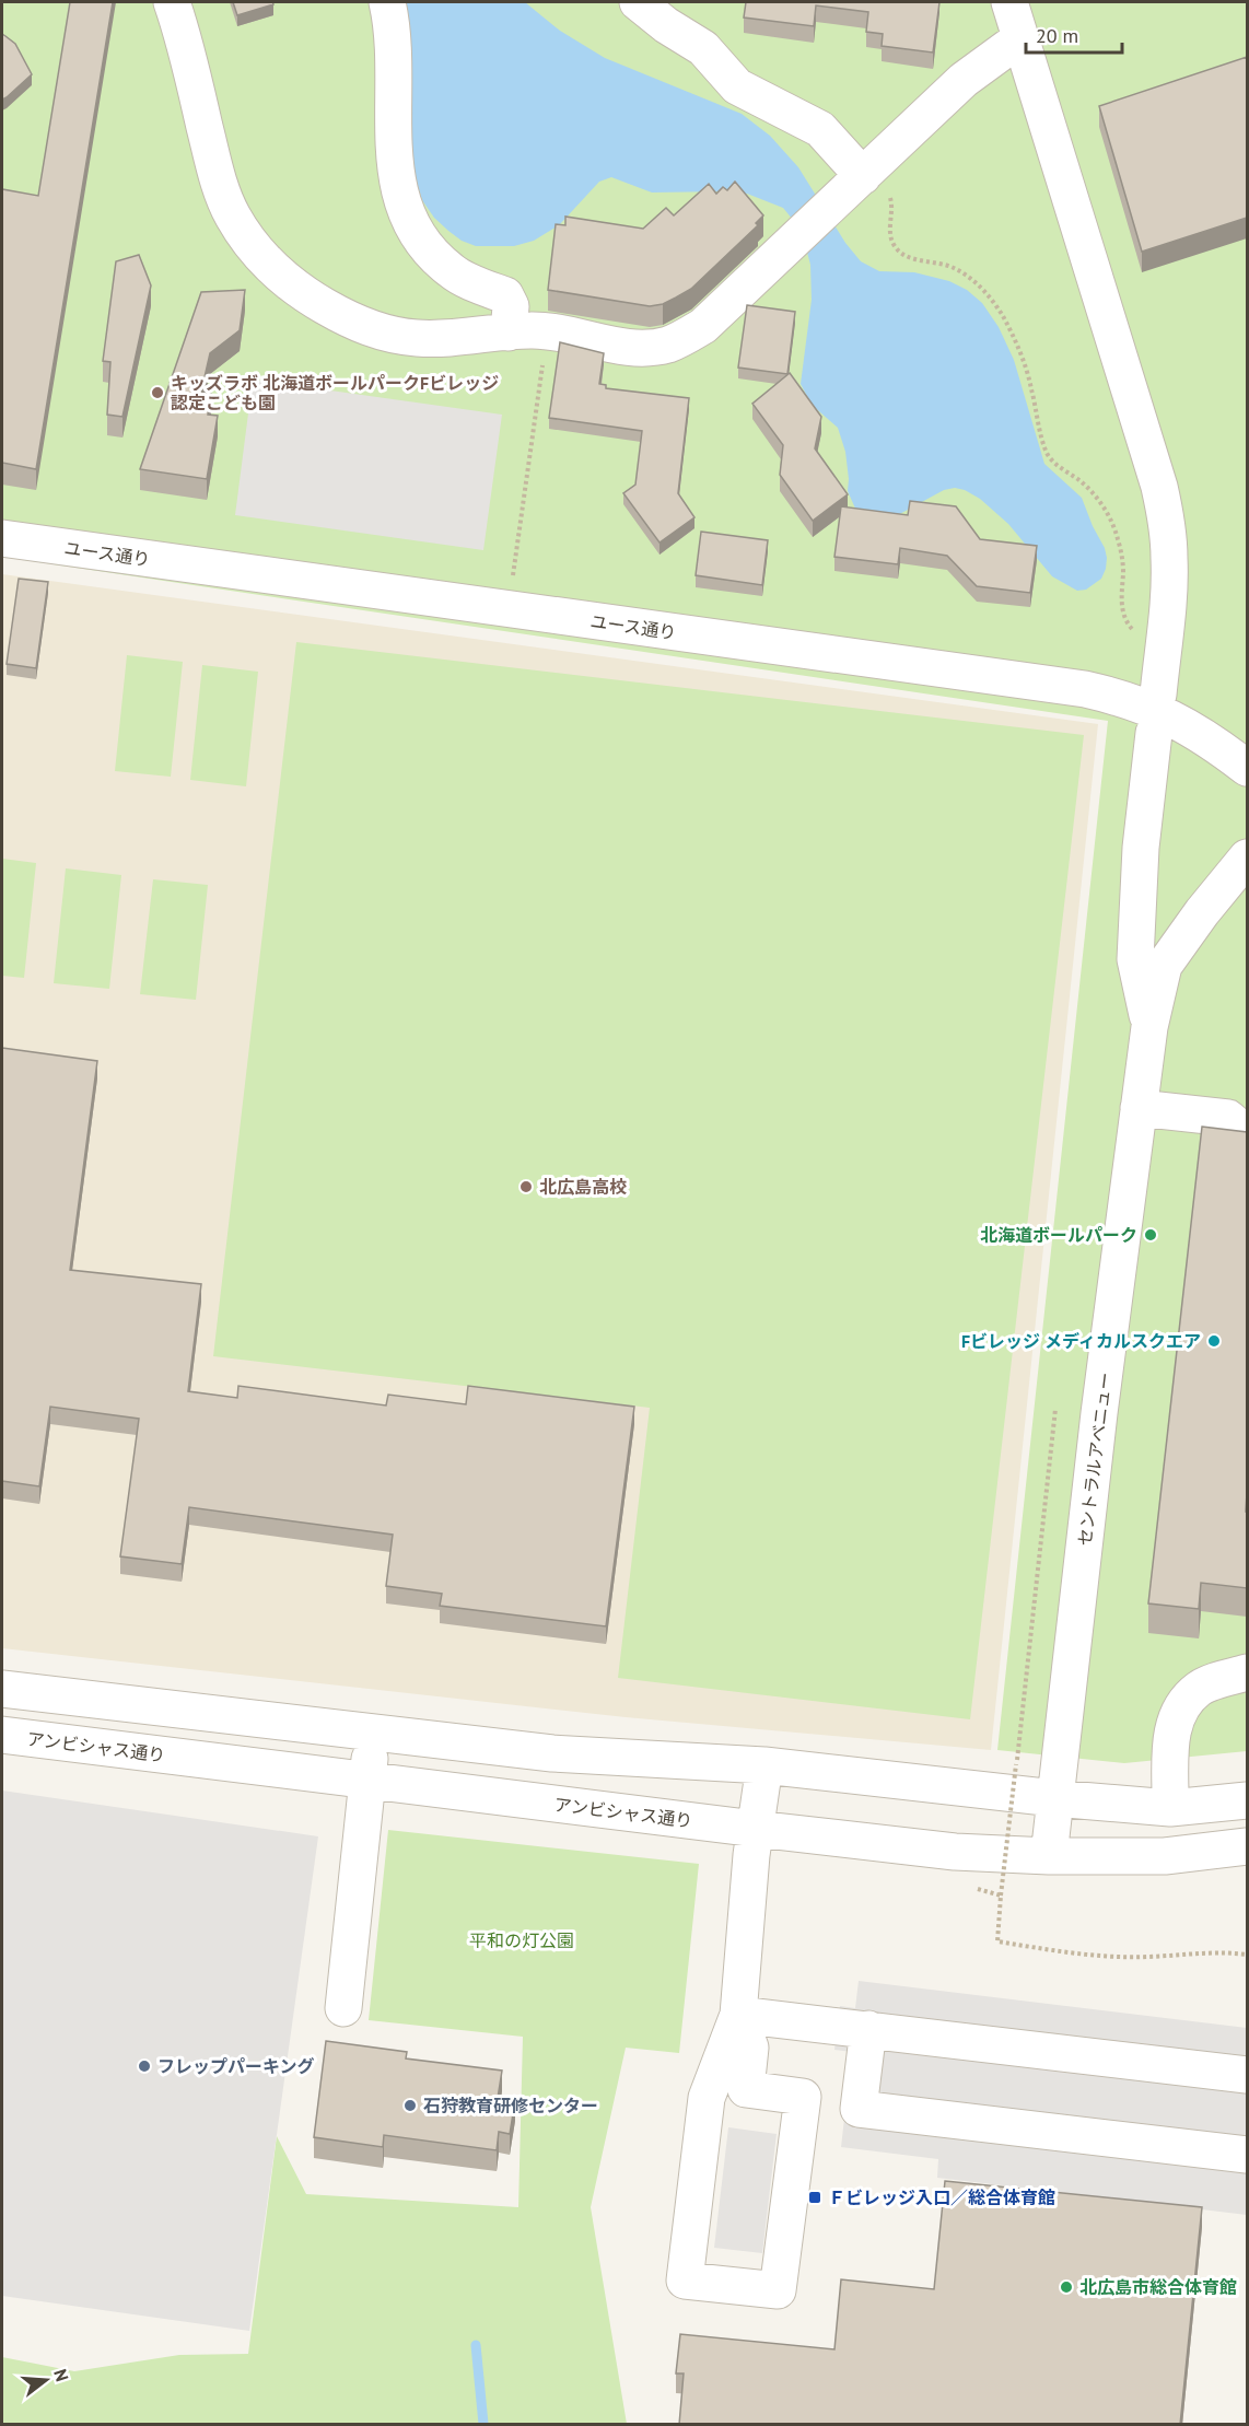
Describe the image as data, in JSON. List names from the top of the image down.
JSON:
{
  "streets": {
    "street": ["ユース通り", "セントラルアベニュー", "アンビシャス通り"]
  },
  "crossings": [
    ["セントラルアベニュー", "アンビシャス通り"]
  ],
  "parks": ["平和の灯公園"],
  "places": {
    "other": [
      "キッズラボ 北海道ボールパークFビレッジ 認定こども園",
      "北広島高校",
      "北海道ボールパーク",
      "Fビレッジ メディカルスクエア",
      "フレップパーキング",
      "石狩教育研修センター",
      "北広島市総合体育館"
    ],
    "transit": ["Ｆビレッジ入口／総合体育館"]
  },
  "scale_bar": "20 m",
  "north": "right"
}
